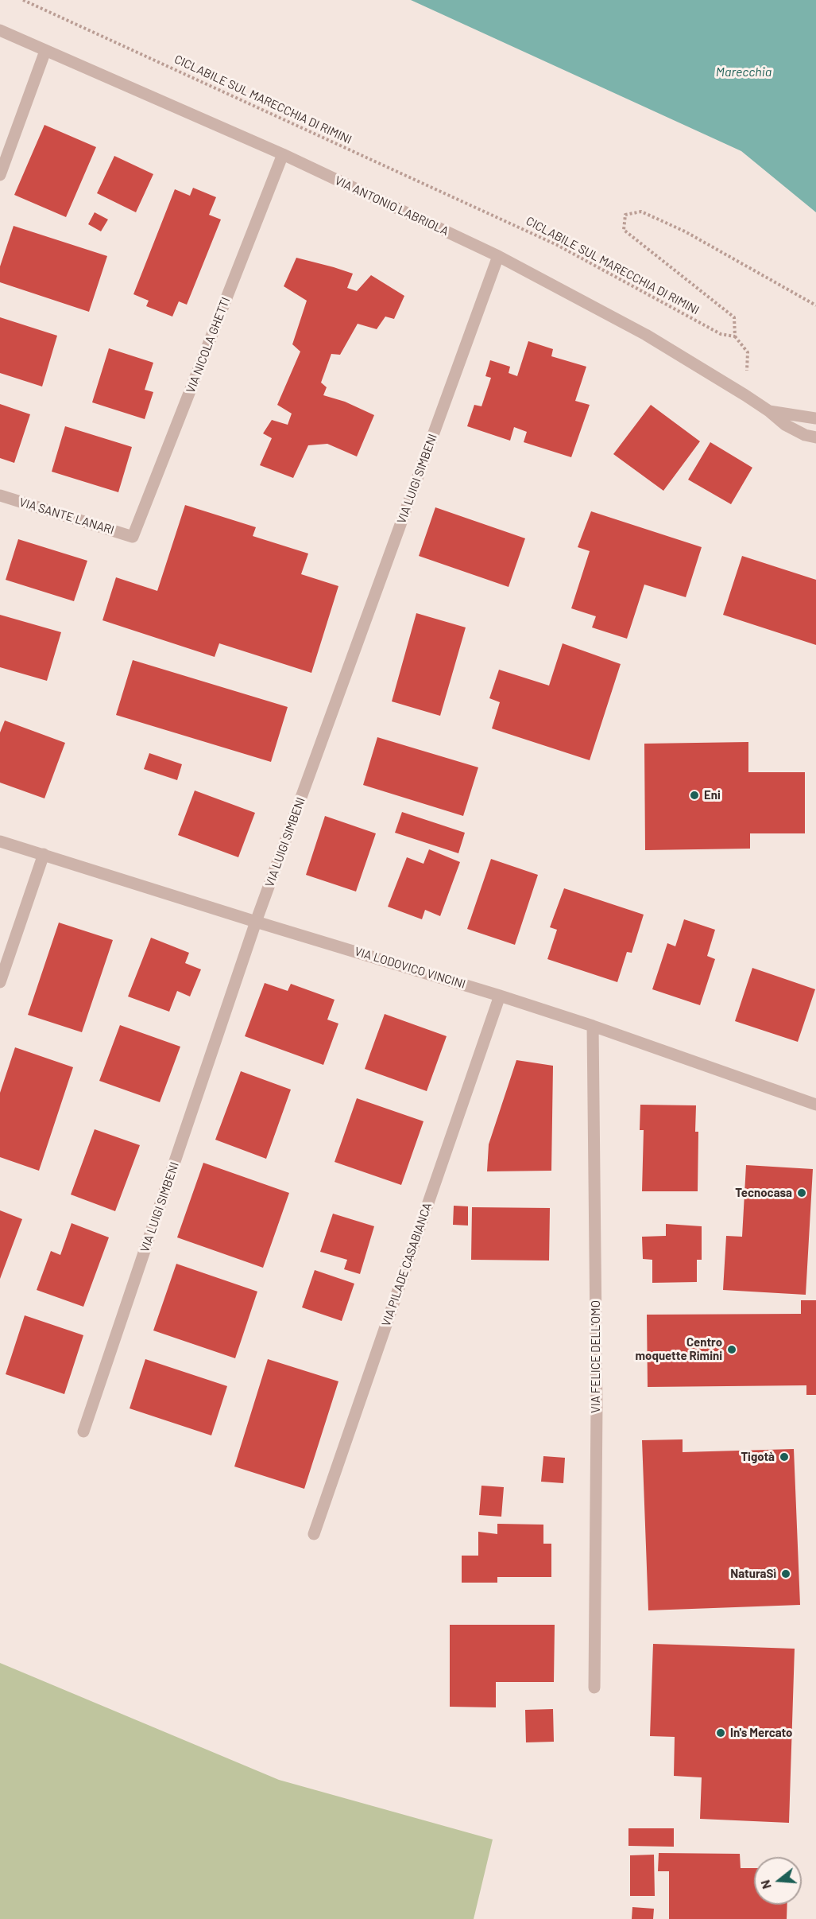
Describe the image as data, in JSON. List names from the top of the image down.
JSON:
{
  "streets": {
    "street": [
      "VIA ANTONIO LABRIOLA",
      "VIA NICOLA GHETTI",
      "VIA LUIGI SIMBENI",
      "VIA SANTE LANARI",
      "VIA LODOVICO VINCINI",
      "VIA PILADE CASABIANCA",
      "VIA FELICE DELL'OMO"
    ],
    "path": ["CICLABILE SUL MARECCHIA DI RIMINI"]
  },
  "crossings": [
    ["VIA ANTONIO LABRIOLA", "VIA NICOLA GHETTI"],
    ["VIA ANTONIO LABRIOLA", "VIA LUIGI SIMBENI"],
    ["VIA NICOLA GHETTI", "VIA SANTE LANARI"],
    ["VIA LUIGI SIMBENI", "VIA LODOVICO VINCINI"],
    ["VIA LODOVICO VINCINI", "VIA PILADE CASABIANCA"],
    ["VIA LODOVICO VINCINI", "VIA FELICE DELL'OMO"]
  ],
  "water": ["Marecchia"],
  "places": [
    "Eni",
    "Tecnocasa",
    "Centro moquette Rimini",
    "Tigotà",
    "NaturaSì",
    "In's Mercato"
  ],
  "north": "left"
}
